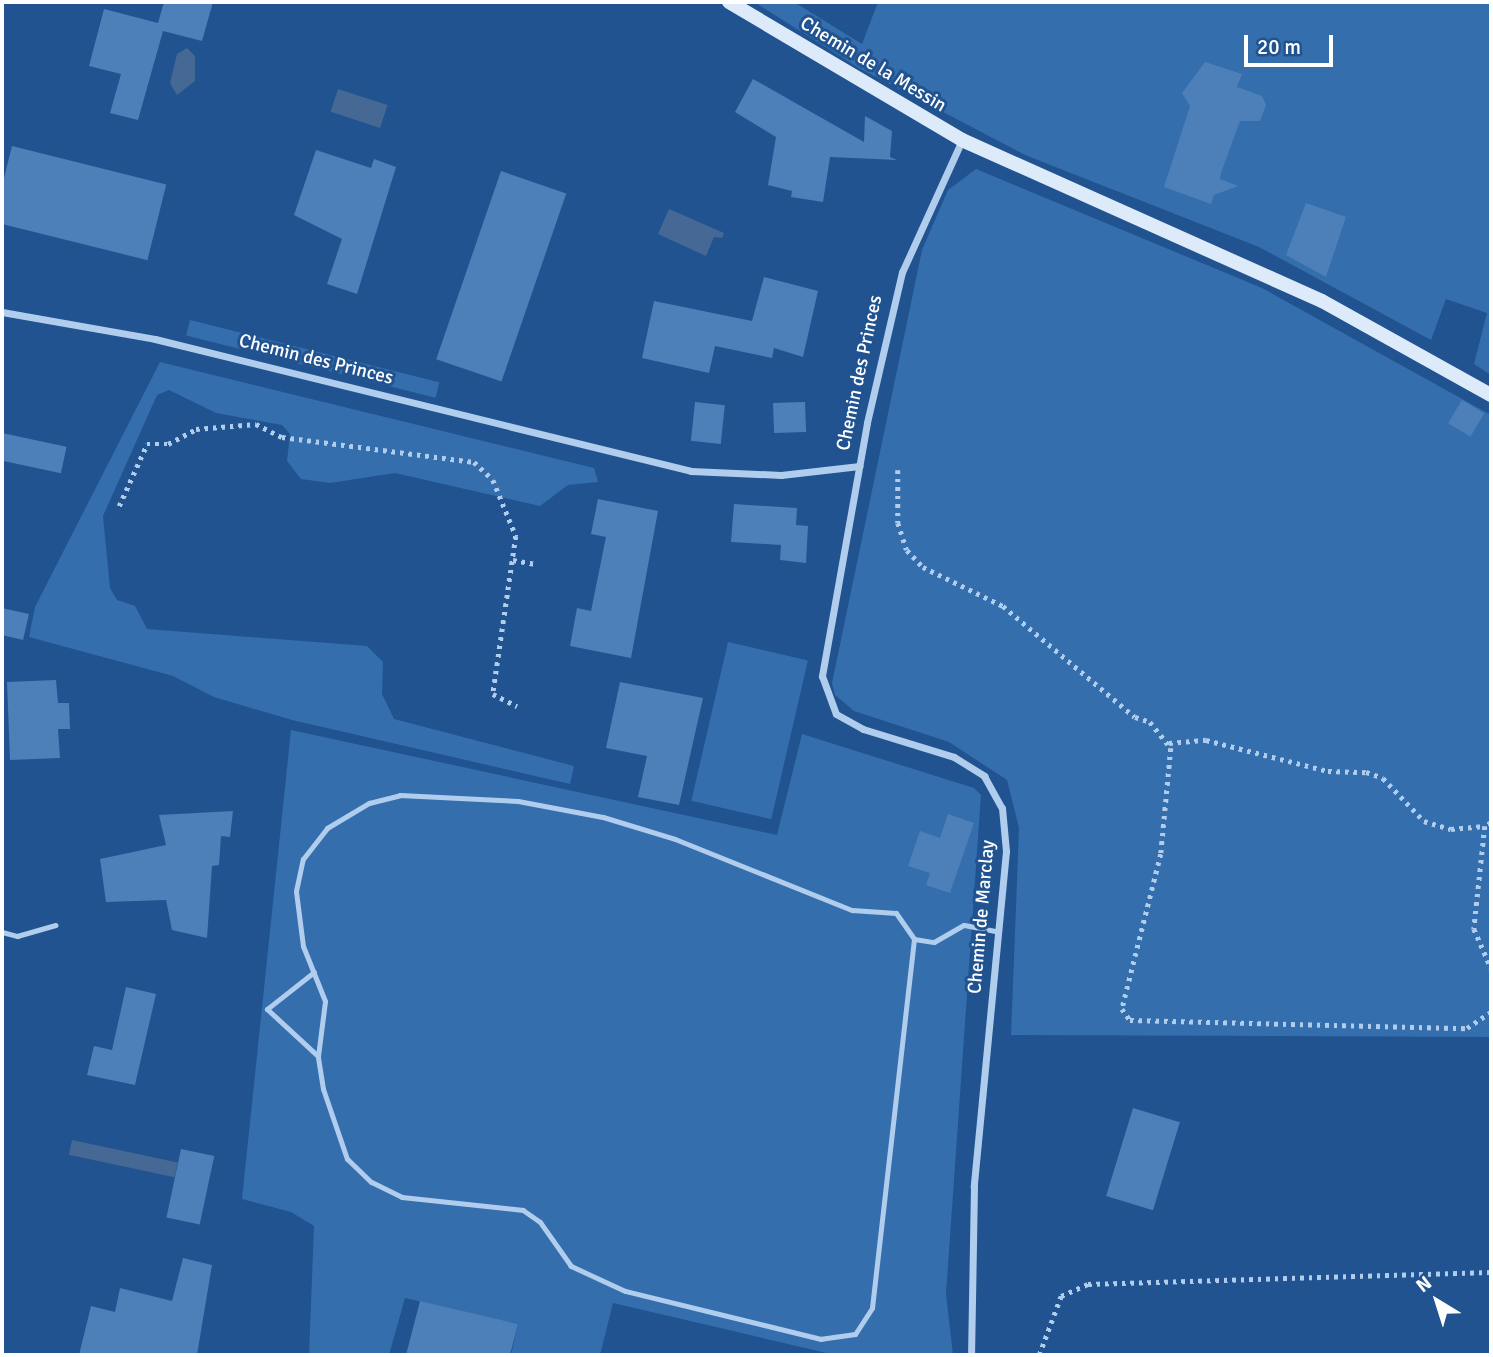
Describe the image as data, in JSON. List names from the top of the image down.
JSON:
{
  "streets": {
    "street": ["Chemin de la Messin", "Chemin des Princes", "Chemin de Marclay"]
  },
  "crossings": [
    ["Chemin de la Messin", "Chemin des Princes"],
    ["Chemin des Princes", "Chemin de Marclay"]
  ],
  "scale_bar": "20 m",
  "north": "top left"
}
